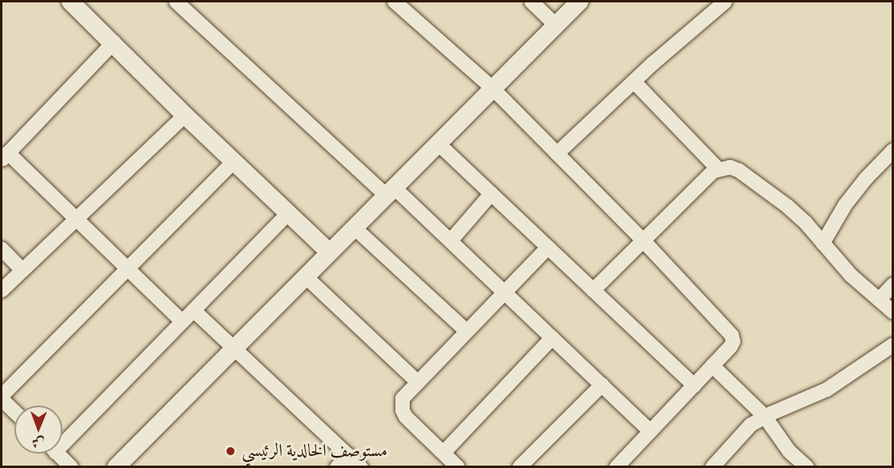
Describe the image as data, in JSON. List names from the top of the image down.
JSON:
{
  "places": ["مستوصف الخالدية الرئيسي"],
  "north": "bottom"
}
